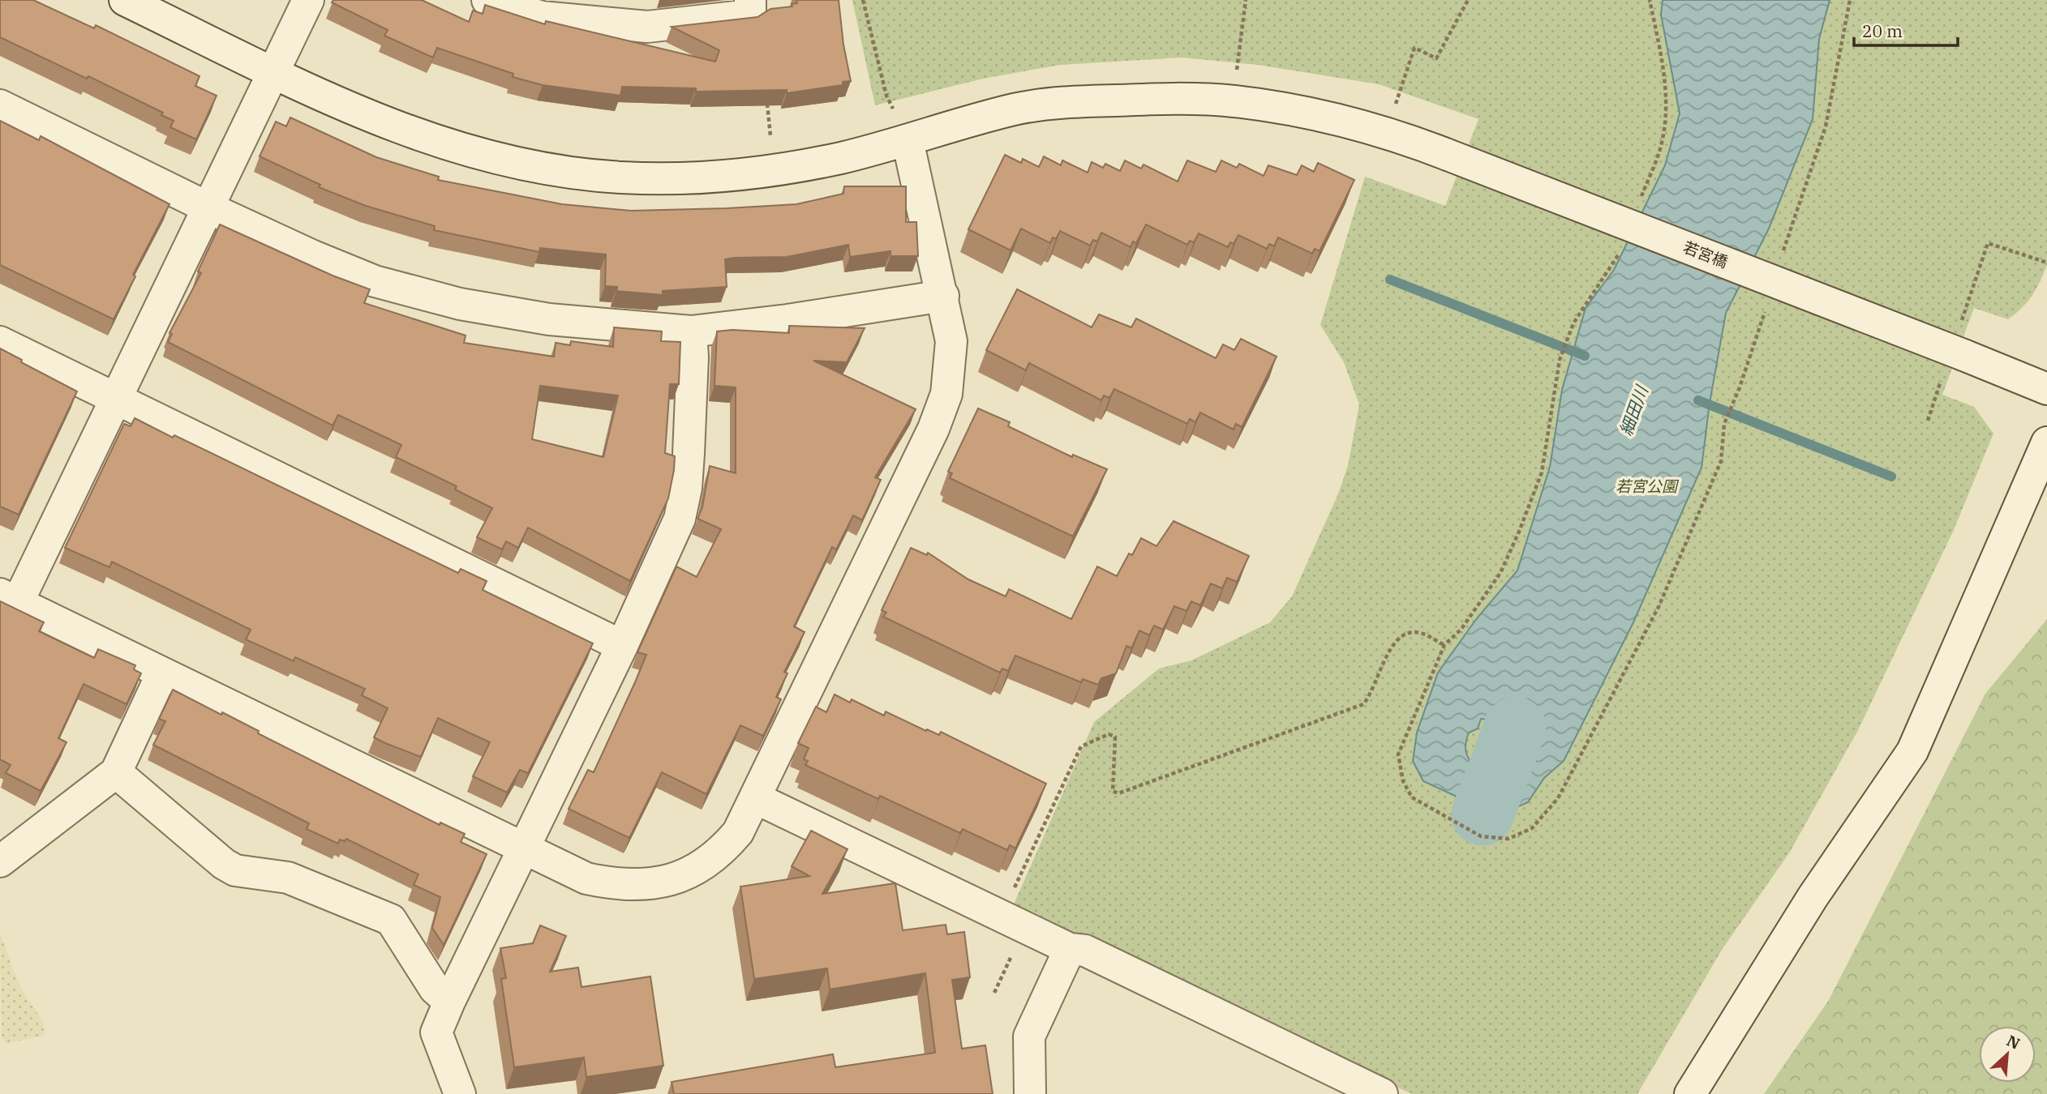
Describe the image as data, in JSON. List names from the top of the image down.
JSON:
{
  "streets": {
    "street": ["若宮橋"]
  },
  "water": ["細田川"],
  "parks": ["若宮公園"],
  "scale_bar": "20 m",
  "north": "top right"
}
